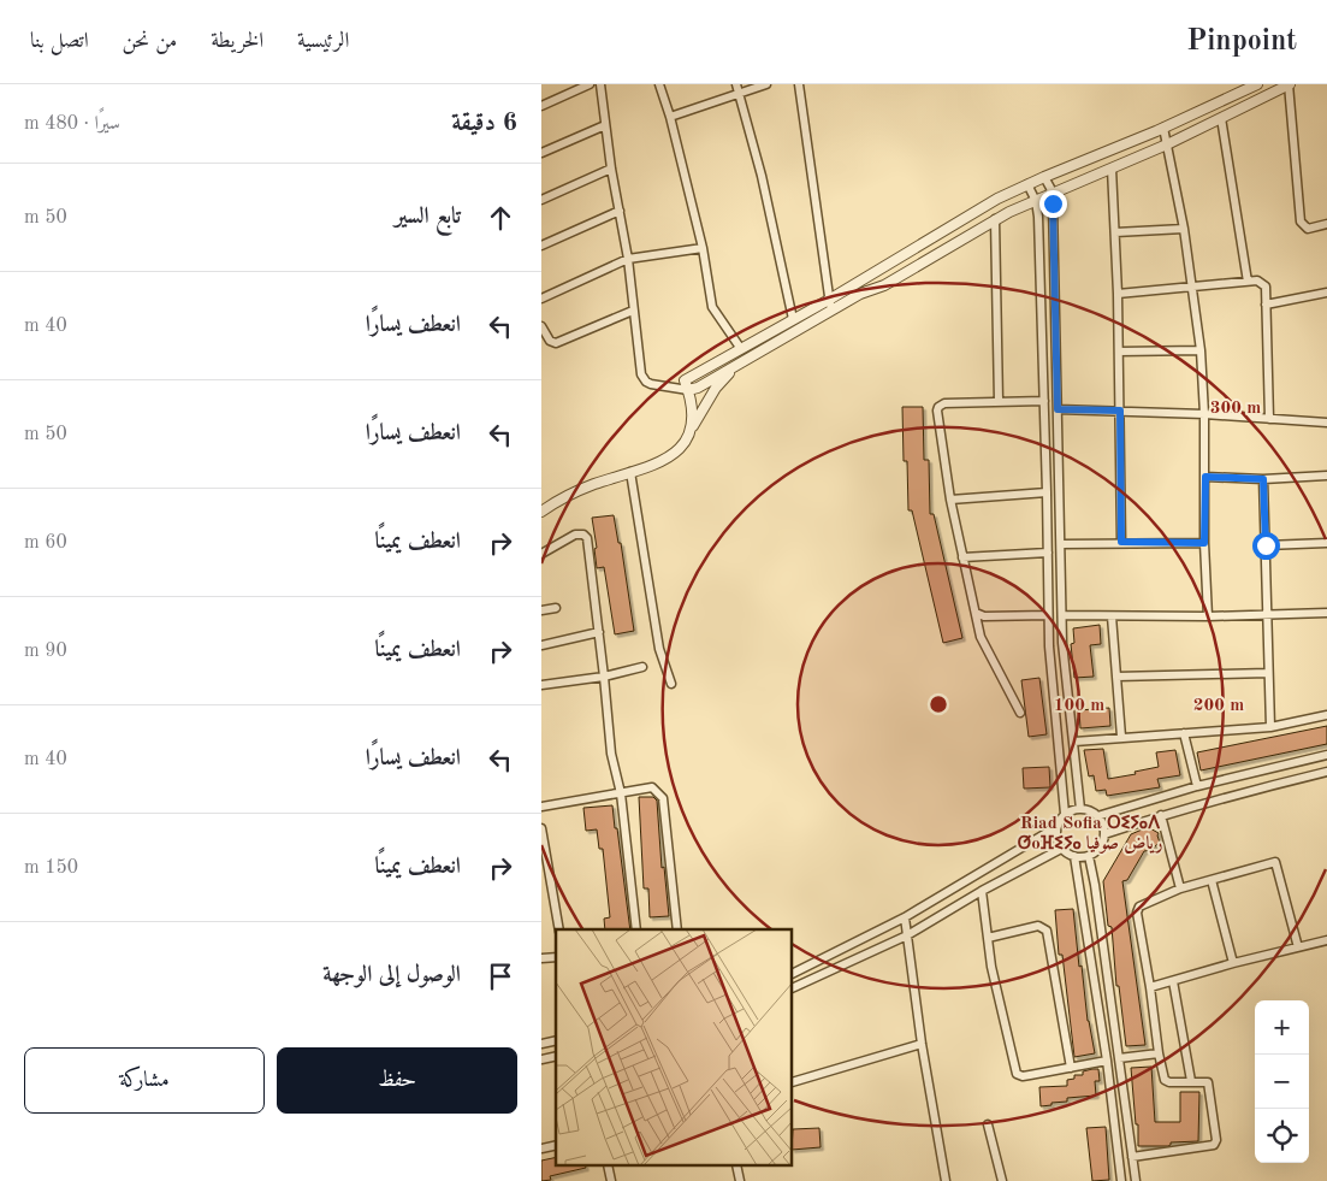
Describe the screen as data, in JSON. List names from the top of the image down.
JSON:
{
  "districts": ["Riad Sofia ⵔⵉⵢⴰⴷ ⵚoⴼⵉⵢⴰ رياض صوفيا"],
  "page": {
    "header": "Pinpoint",
    "nav": [
      "الرئيسية",
      "الخريطة",
      "من نحن",
      "اتصل بنا"
    ],
    "heading": ["6 دقيقة", "سيرًا · 480 m"],
    "list": [
      ["تابع السير", "50 m"],
      ["انعطف يسارًا", "40 m"],
      ["انعطف يسارًا", "50 m"],
      ["انعطف يمينًا", "60 m"],
      ["انعطف يمينًا", "90 m"],
      ["انعطف يسارًا", "40 m"],
      ["انعطف يمينًا", "150 m"],
      "الوصول إلى الوجهة"
    ],
    "map_buttons": ["+", "−"],
    "buttons": ["حفظ", "مشاركة"]
  },
  "rings": ["300 m", "100 m", "200 m"]
}
